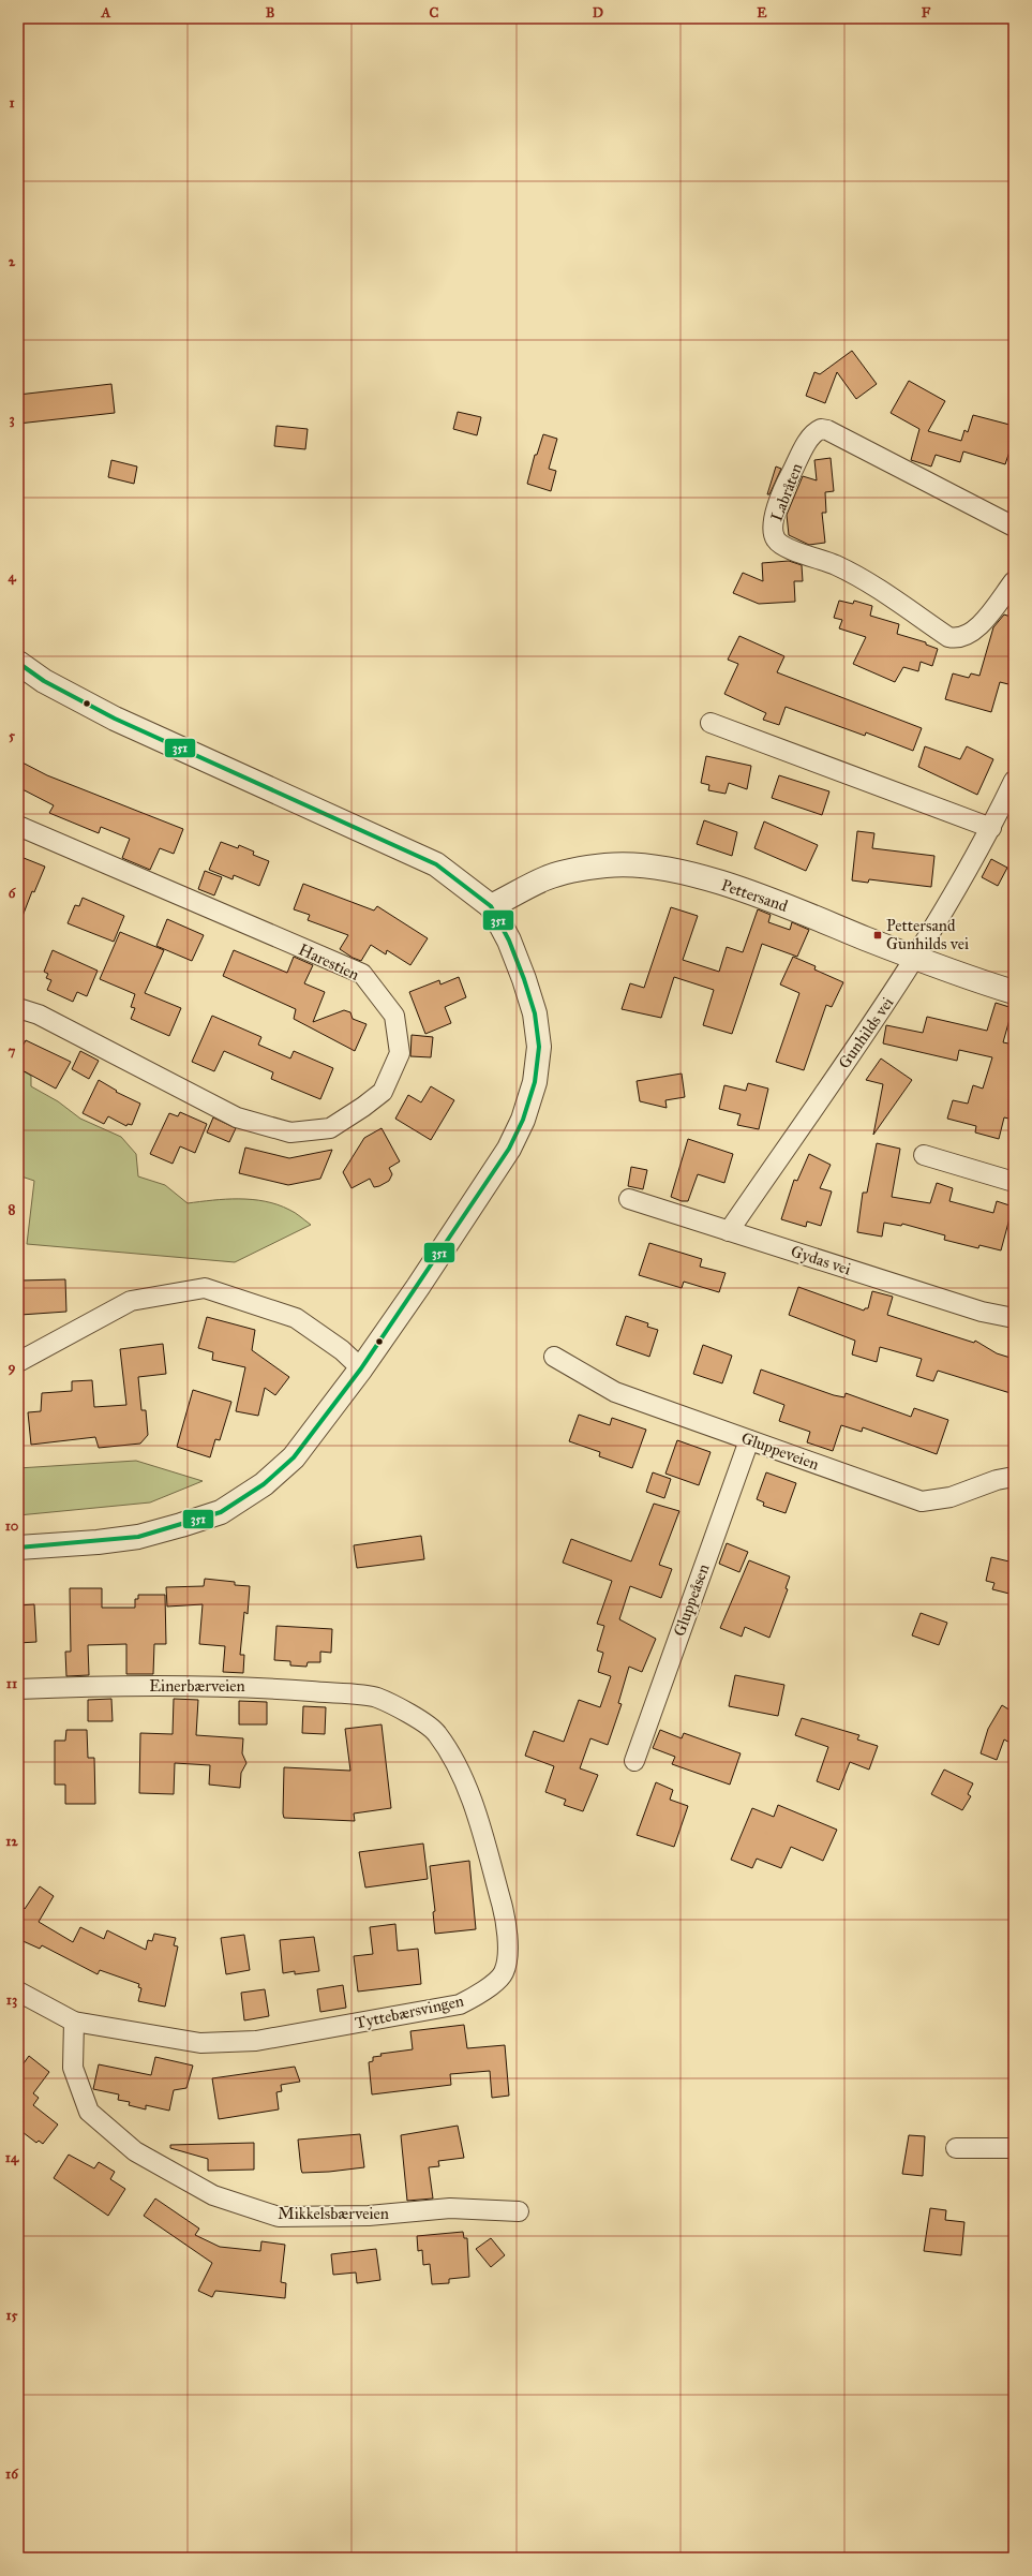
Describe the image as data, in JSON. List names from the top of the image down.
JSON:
{
  "streets": {
    "street": [
      "Labråten",
      "Pettersand",
      "Harestien",
      "Gunhilds vei",
      "Gydas vei",
      "Gluppeveien",
      "Gluppeåsen",
      "Einerbærveien",
      "Tyttebærsvingen",
      "Mikkelsbærveien"
    ]
  },
  "crossings": [
    ["Pettersand", "Gunhilds vei"],
    ["Gunhilds vei", "Gydas vei"],
    ["Gluppeveien", "Gluppeåsen"],
    ["Einerbærveien", "Tyttebærsvingen"],
    ["Tyttebærsvingen", "Mikkelsbærveien"]
  ],
  "places": {
    "transit": ["Pettersand Gunhilds vei"]
  },
  "lines": ["transit line 351"],
  "grid": {
    "columns": [
      "A",
      "B",
      "C",
      "D",
      "E",
      "F"
    ],
    "rows": [
      "1",
      "2",
      "3",
      "4",
      "5",
      "6",
      "7",
      "8",
      "9",
      "10",
      "11",
      "12",
      "13",
      "14",
      "15",
      "16"
    ]
  }
}
